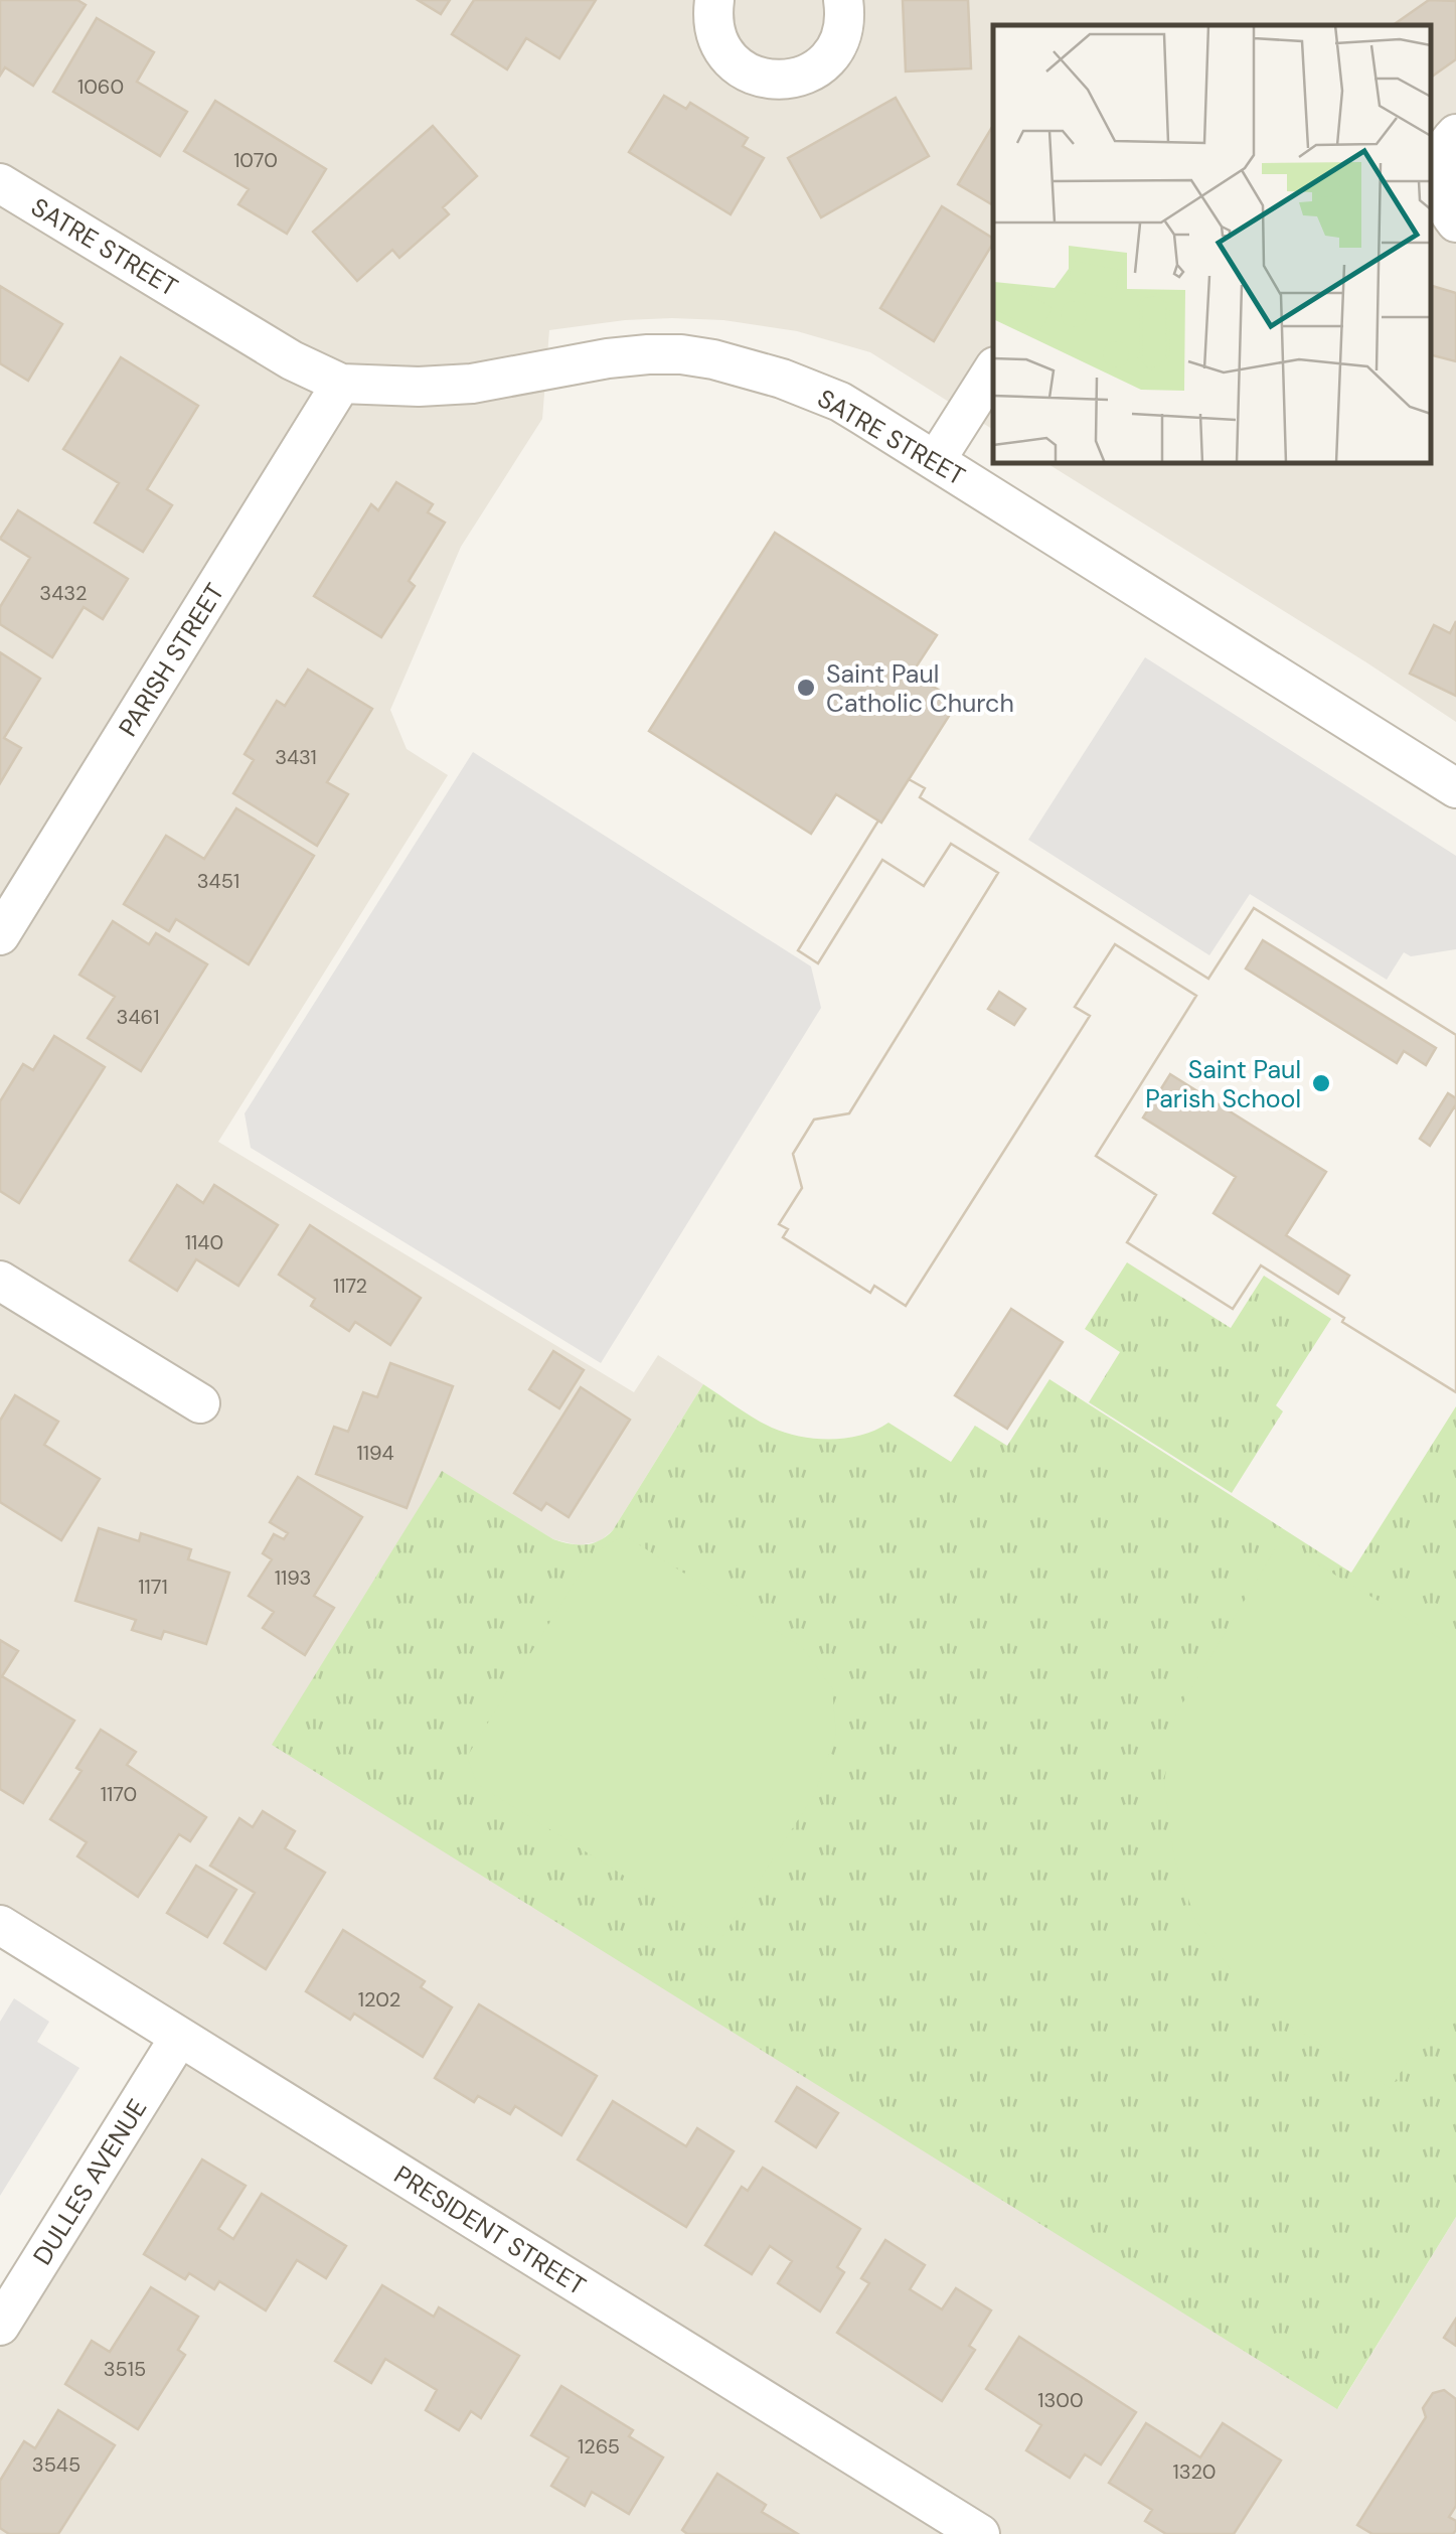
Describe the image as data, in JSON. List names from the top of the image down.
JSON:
{
  "streets": {
    "street": [
      "SATRE STREET",
      "PARISH STREET",
      "DULLES AVENUE",
      "PRESIDENT STREET"
    ]
  },
  "crossings": [
    ["SATRE STREET", "PARISH STREET"],
    ["DULLES AVENUE", "PRESIDENT STREET"]
  ],
  "places": ["Saint Paul Catholic Church", "Saint Paul Parish School"],
  "house_numbers": [
    "1060",
    "1070",
    "3432",
    "3431",
    "3451",
    "3461",
    "1140",
    "1172",
    "1194",
    "1193",
    "1171",
    "1170",
    "1202",
    "3515",
    "1300",
    "1265",
    "3545",
    "1320"
  ]
}
